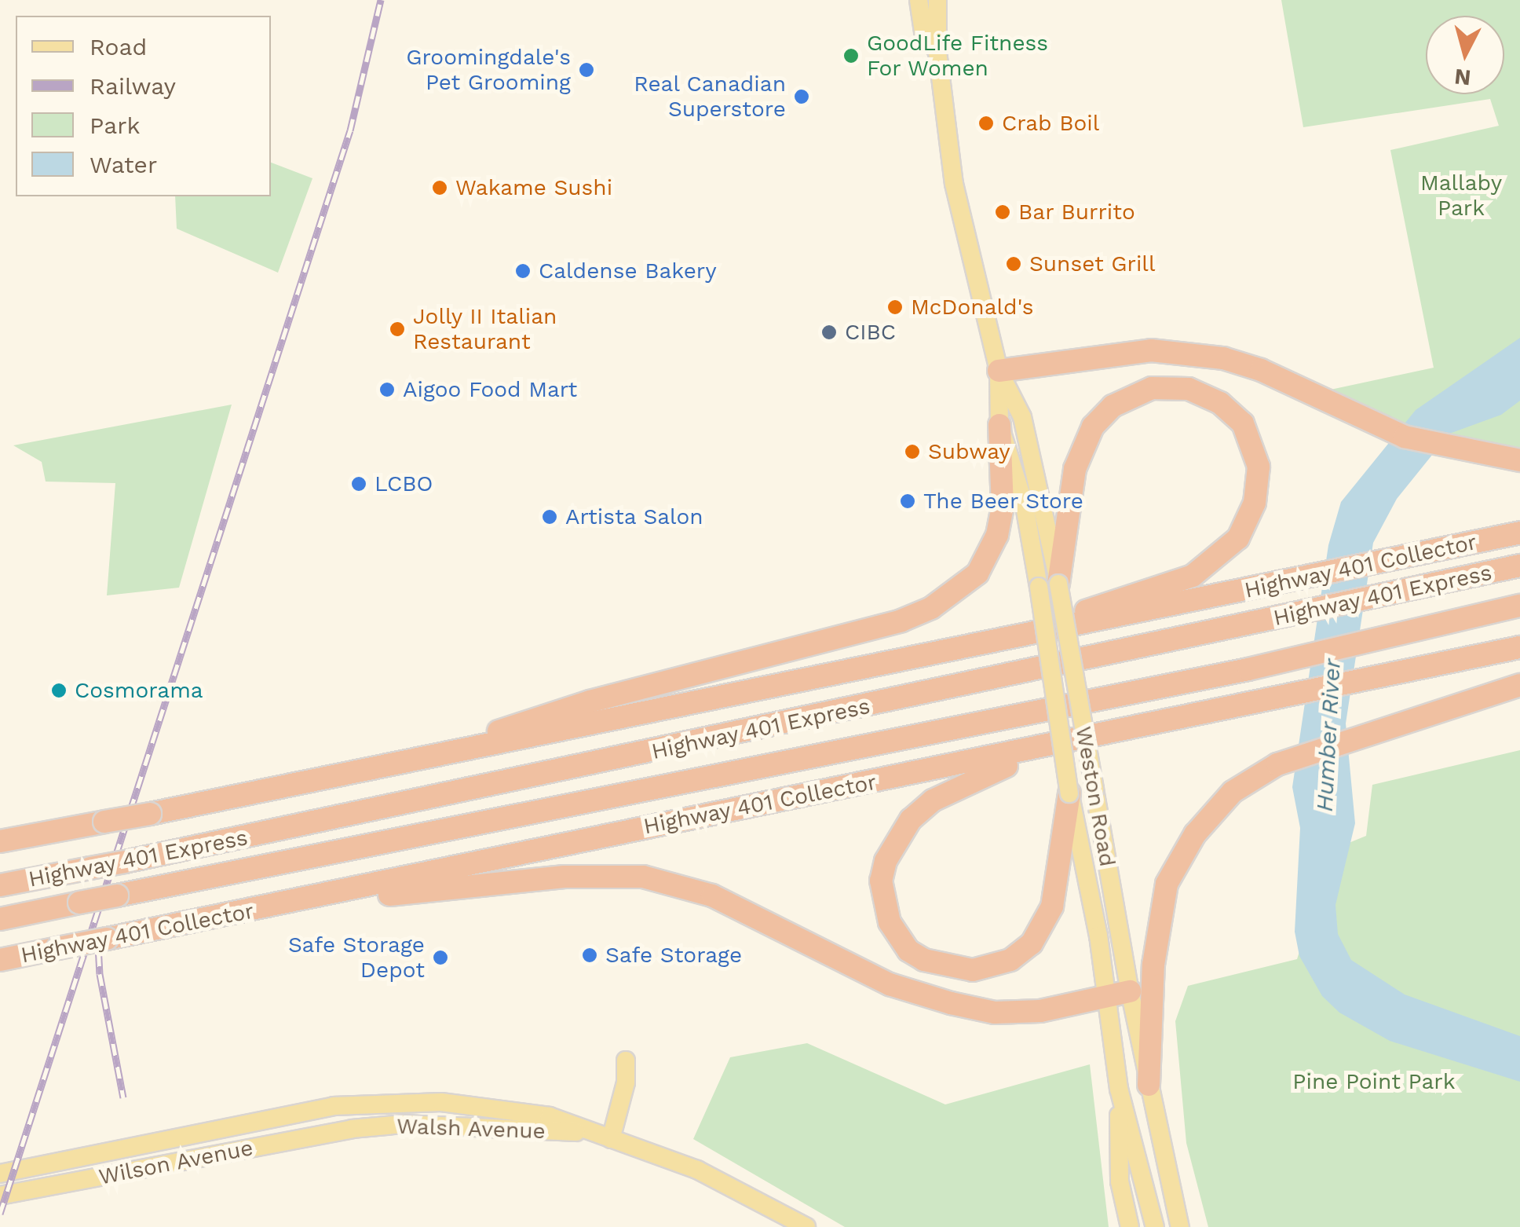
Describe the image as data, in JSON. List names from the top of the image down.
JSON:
{
  "streets": {
    "highway": ["Highway 401 Collector", "Highway 401 Express"],
    "main road": ["Weston Road", "Walsh Avenue", "Wilson Avenue"]
  },
  "crossings": [
    ["Walsh Avenue", "Wilson Avenue"]
  ],
  "water": ["Humber River"],
  "parks": ["Mallaby Park", "Pine Point Park"],
  "places": [
    "GoodLife Fitness For Women",
    "Groomingdale's Pet Grooming",
    "Real Canadian Superstore",
    "Crab Boil",
    "Wakame Sushi",
    "Bar Burrito",
    "Sunset Grill",
    "Caldense Bakery",
    "McDonald's",
    "Jolly II Italian Restaurant",
    "CIBC",
    "Aigoo Food Mart",
    "Subway",
    "LCBO",
    "The Beer Store",
    "Artista Salon",
    "Cosmorama",
    "Safe Storage",
    "Safe Storage Depot"
  ],
  "legend": [
    "Road",
    "Railway",
    "Park",
    "Water"
  ],
  "north": "bottom"
}
